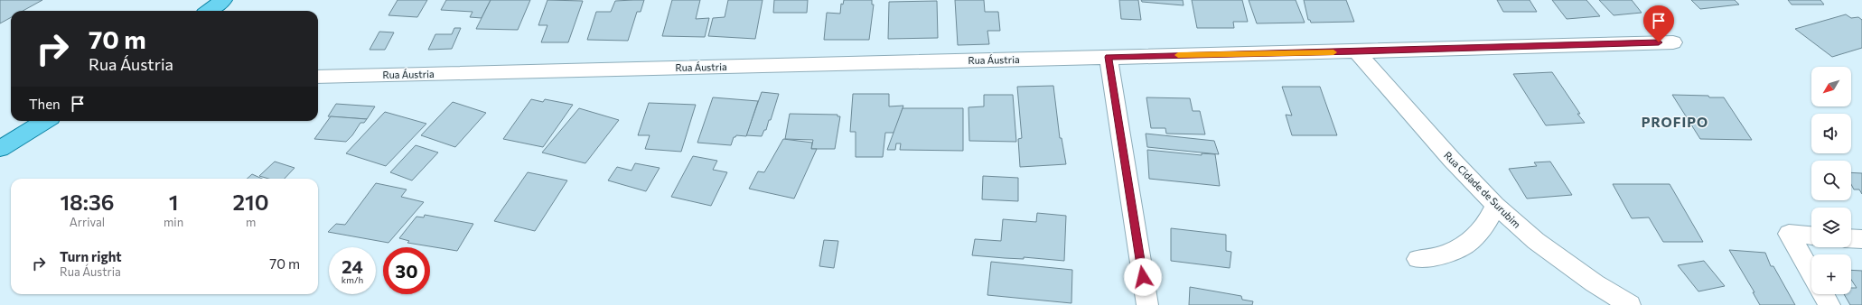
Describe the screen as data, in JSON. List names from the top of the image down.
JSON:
{
  "streets": {
    "street": ["Rua Áustria", "Rua Cidade de Surubim"]
  },
  "crossings": [
    ["Rua Áustria", "Rua Cidade de Surubim"]
  ],
  "districts": ["PROFIPO"],
  "north": "bottom left",
  "page": {
    "turn": ["70 m", "Rua Áustria"],
    "map_buttons": "+",
    "then": "Then",
    "eta": [
      "18:36",
      "Arrival",
      "1",
      "min",
      "210",
      "m"
    ],
    "list": [
      {
        "name": "Turn right",
        "note": "Rua Áustria",
        "value": "70 m"
      }
    ],
    "speed": "24 km/h",
    "limit": "30"
  }
}
